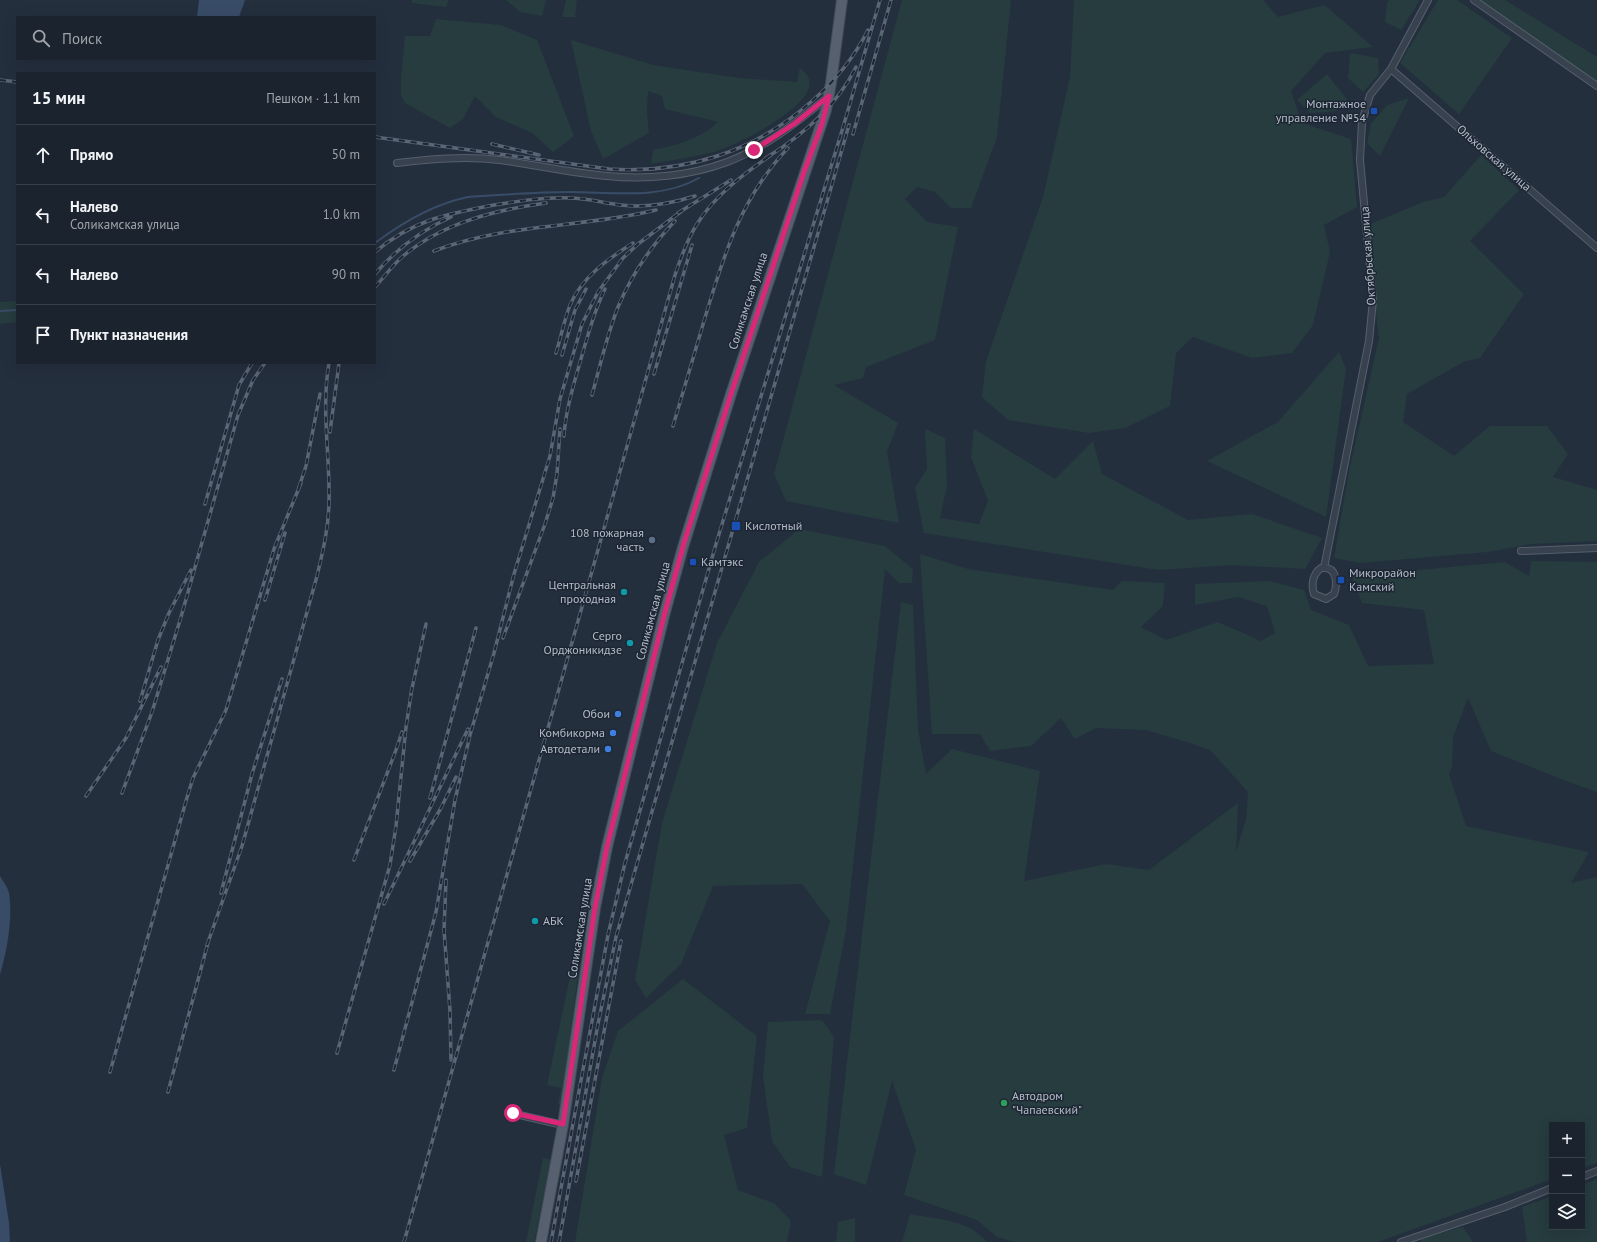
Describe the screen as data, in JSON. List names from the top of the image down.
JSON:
{
  "streets": {
    "main road": ["Соликамская улица"],
    "street": ["Ольховская улица", "Октябрьская улица"]
  },
  "crossings": [
    ["Ольховская улица", "Октябрьская улица"]
  ],
  "places": {
    "transit": [
      "Монтажное управление №54",
      "Кислотный",
      "Камтэкс",
      "Микрорайон Камский"
    ],
    "other": [
      "108 пожарная часть",
      "Центральная проходная",
      "Серго Орджоникидзе",
      "Обои",
      "Комбикорма",
      "Автодетали",
      "АБК",
      "Автодром \"Чапаевский\""
    ]
  },
  "page": {
    "search": "Поиск",
    "heading": ["15 мин", "Пешком · 1.1 km"],
    "list": [
      ["Прямо", "50 m"],
      ["Налево", "Соликамская улица", "1.0 km"],
      ["Налево", "90 m"],
      "Пункт назначения"
    ],
    "map_buttons": ["+", "−"]
  }
}
